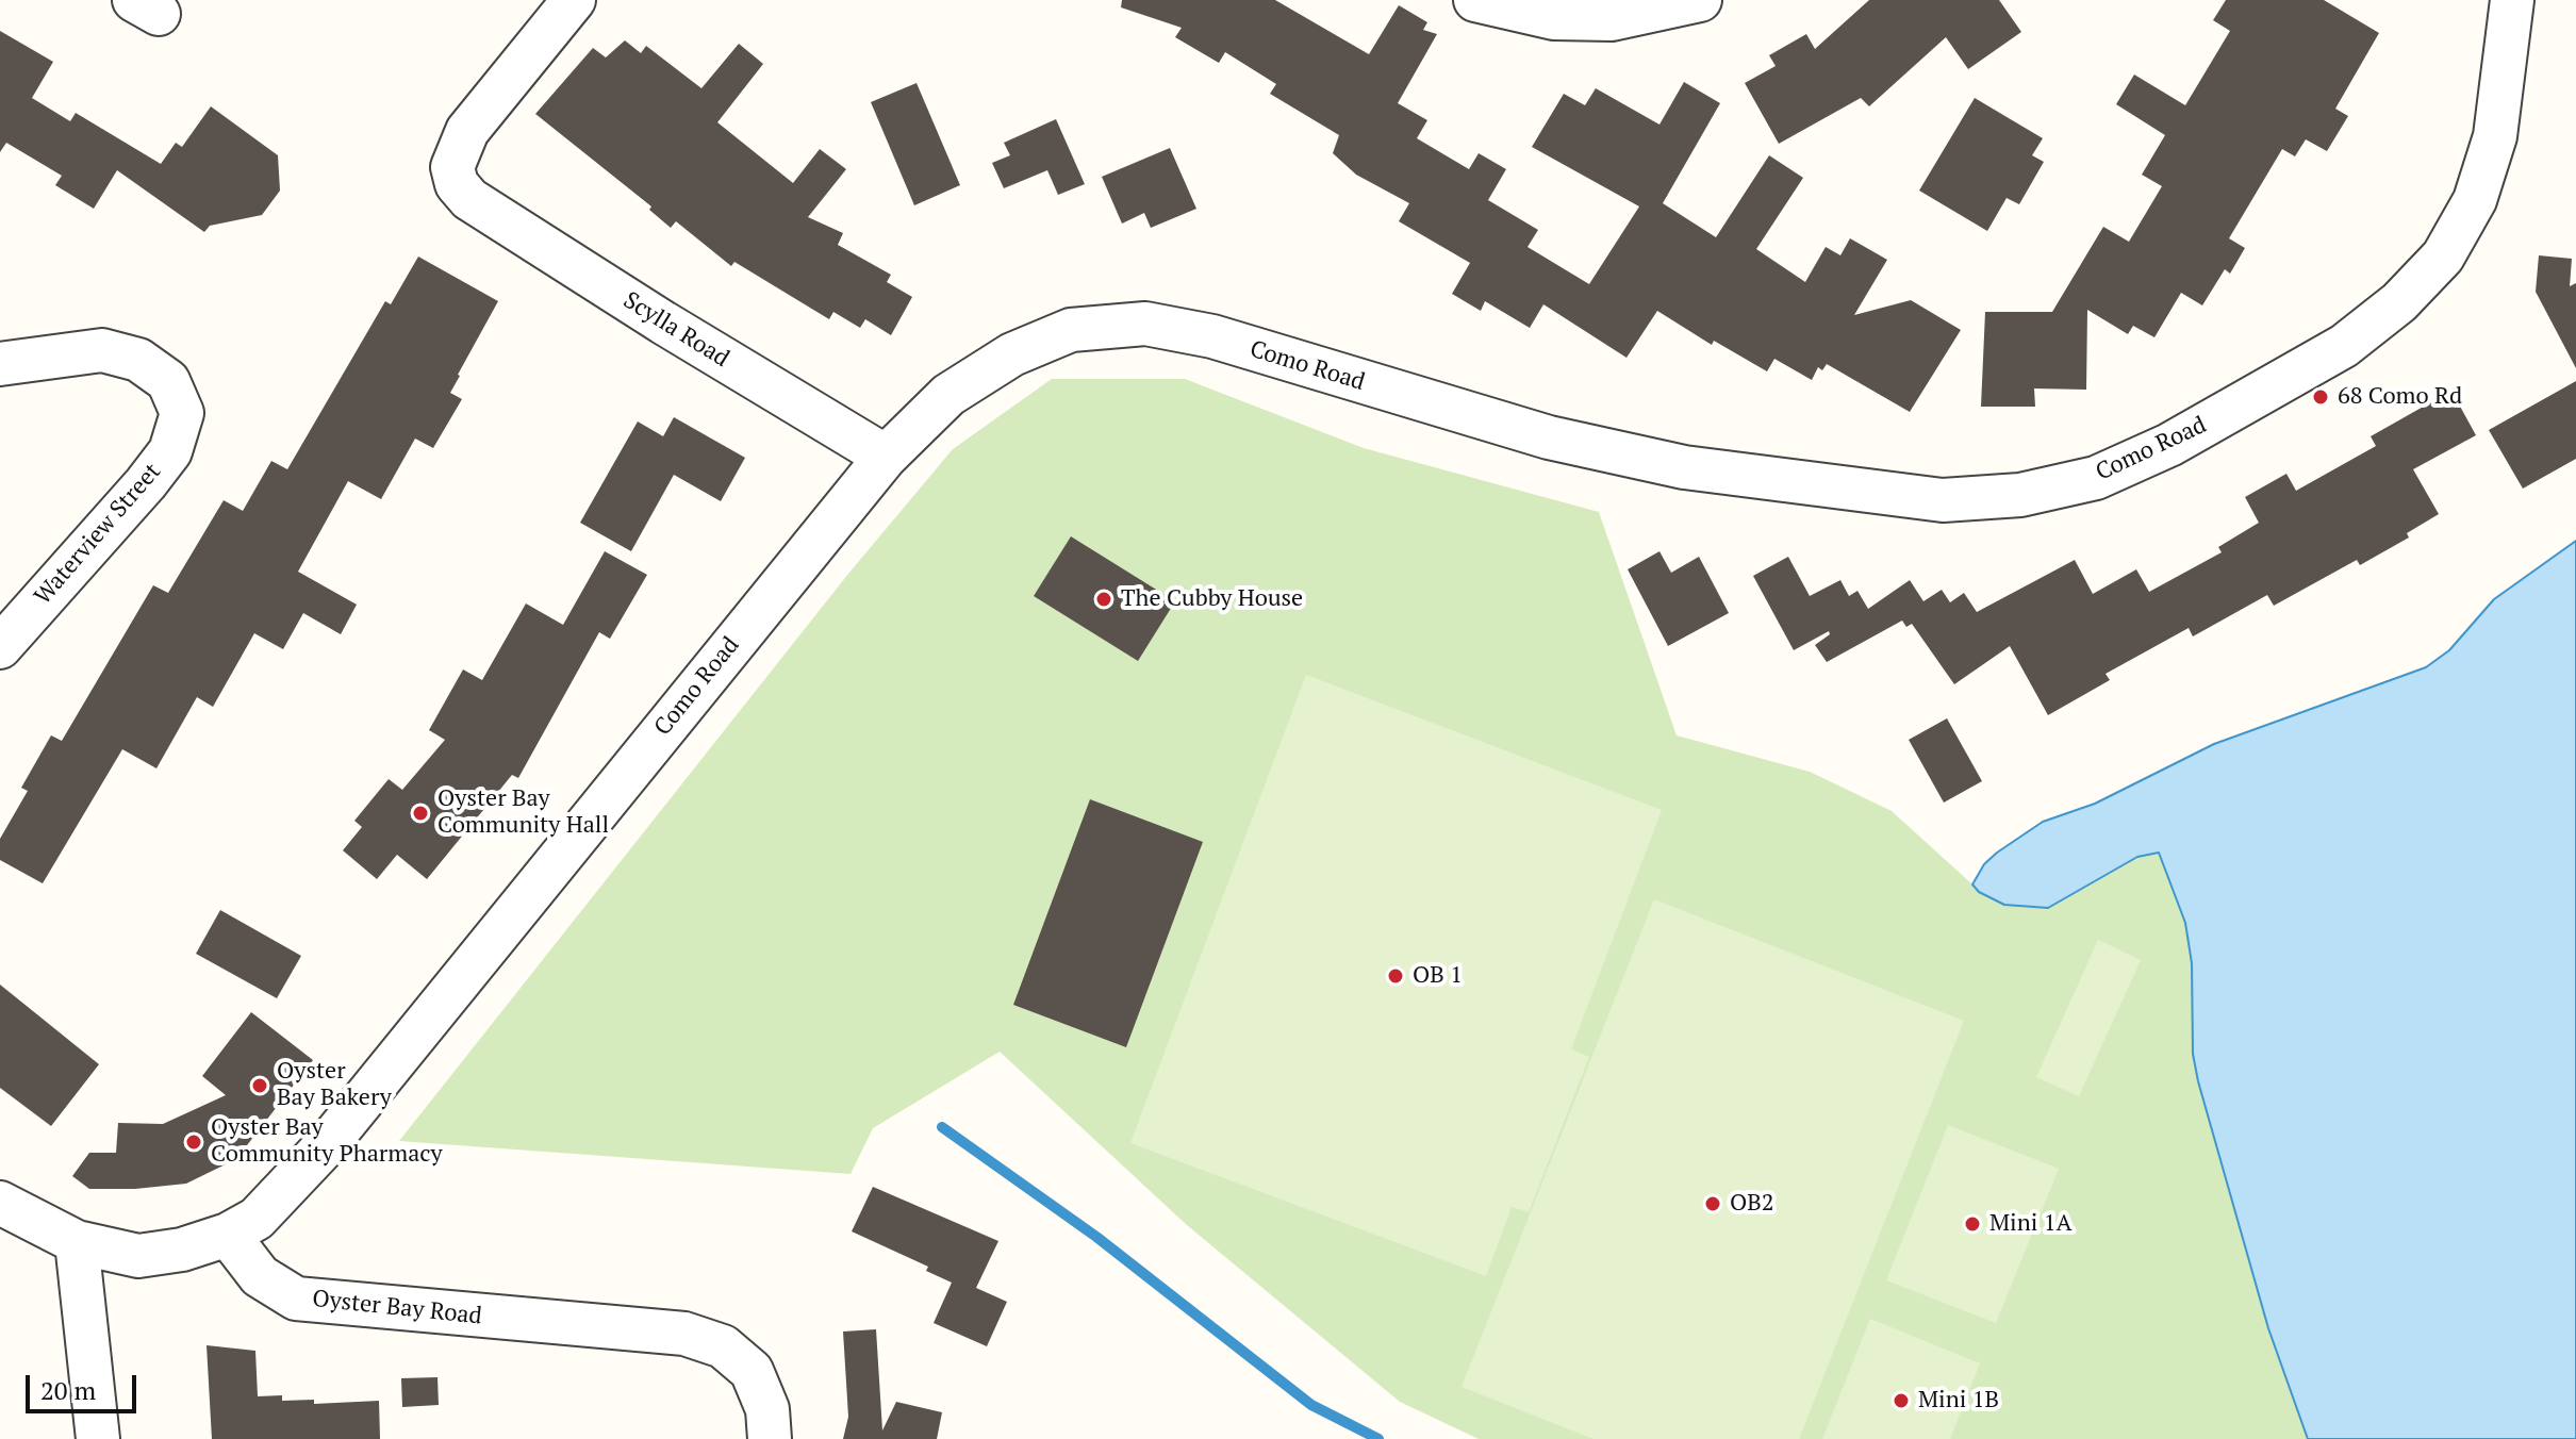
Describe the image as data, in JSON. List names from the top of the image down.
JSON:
{
  "streets": {
    "street": [
      "Scylla Road",
      "Como Road",
      "Waterview Street",
      "Oyster Bay Road"
    ]
  },
  "crossings": [
    ["Scylla Road", "Como Road"],
    ["Como Road", "Oyster Bay Road"]
  ],
  "places": [
    "68 Como Rd",
    "The Cubby House",
    "Oyster Bay Community Hall",
    "OB 1",
    "Oyster Bay Bakery",
    "Oyster Bay Community Pharmacy",
    "OB2",
    "Mini 1A",
    "Mini 1B"
  ],
  "scale_bar": "20 m"
}
